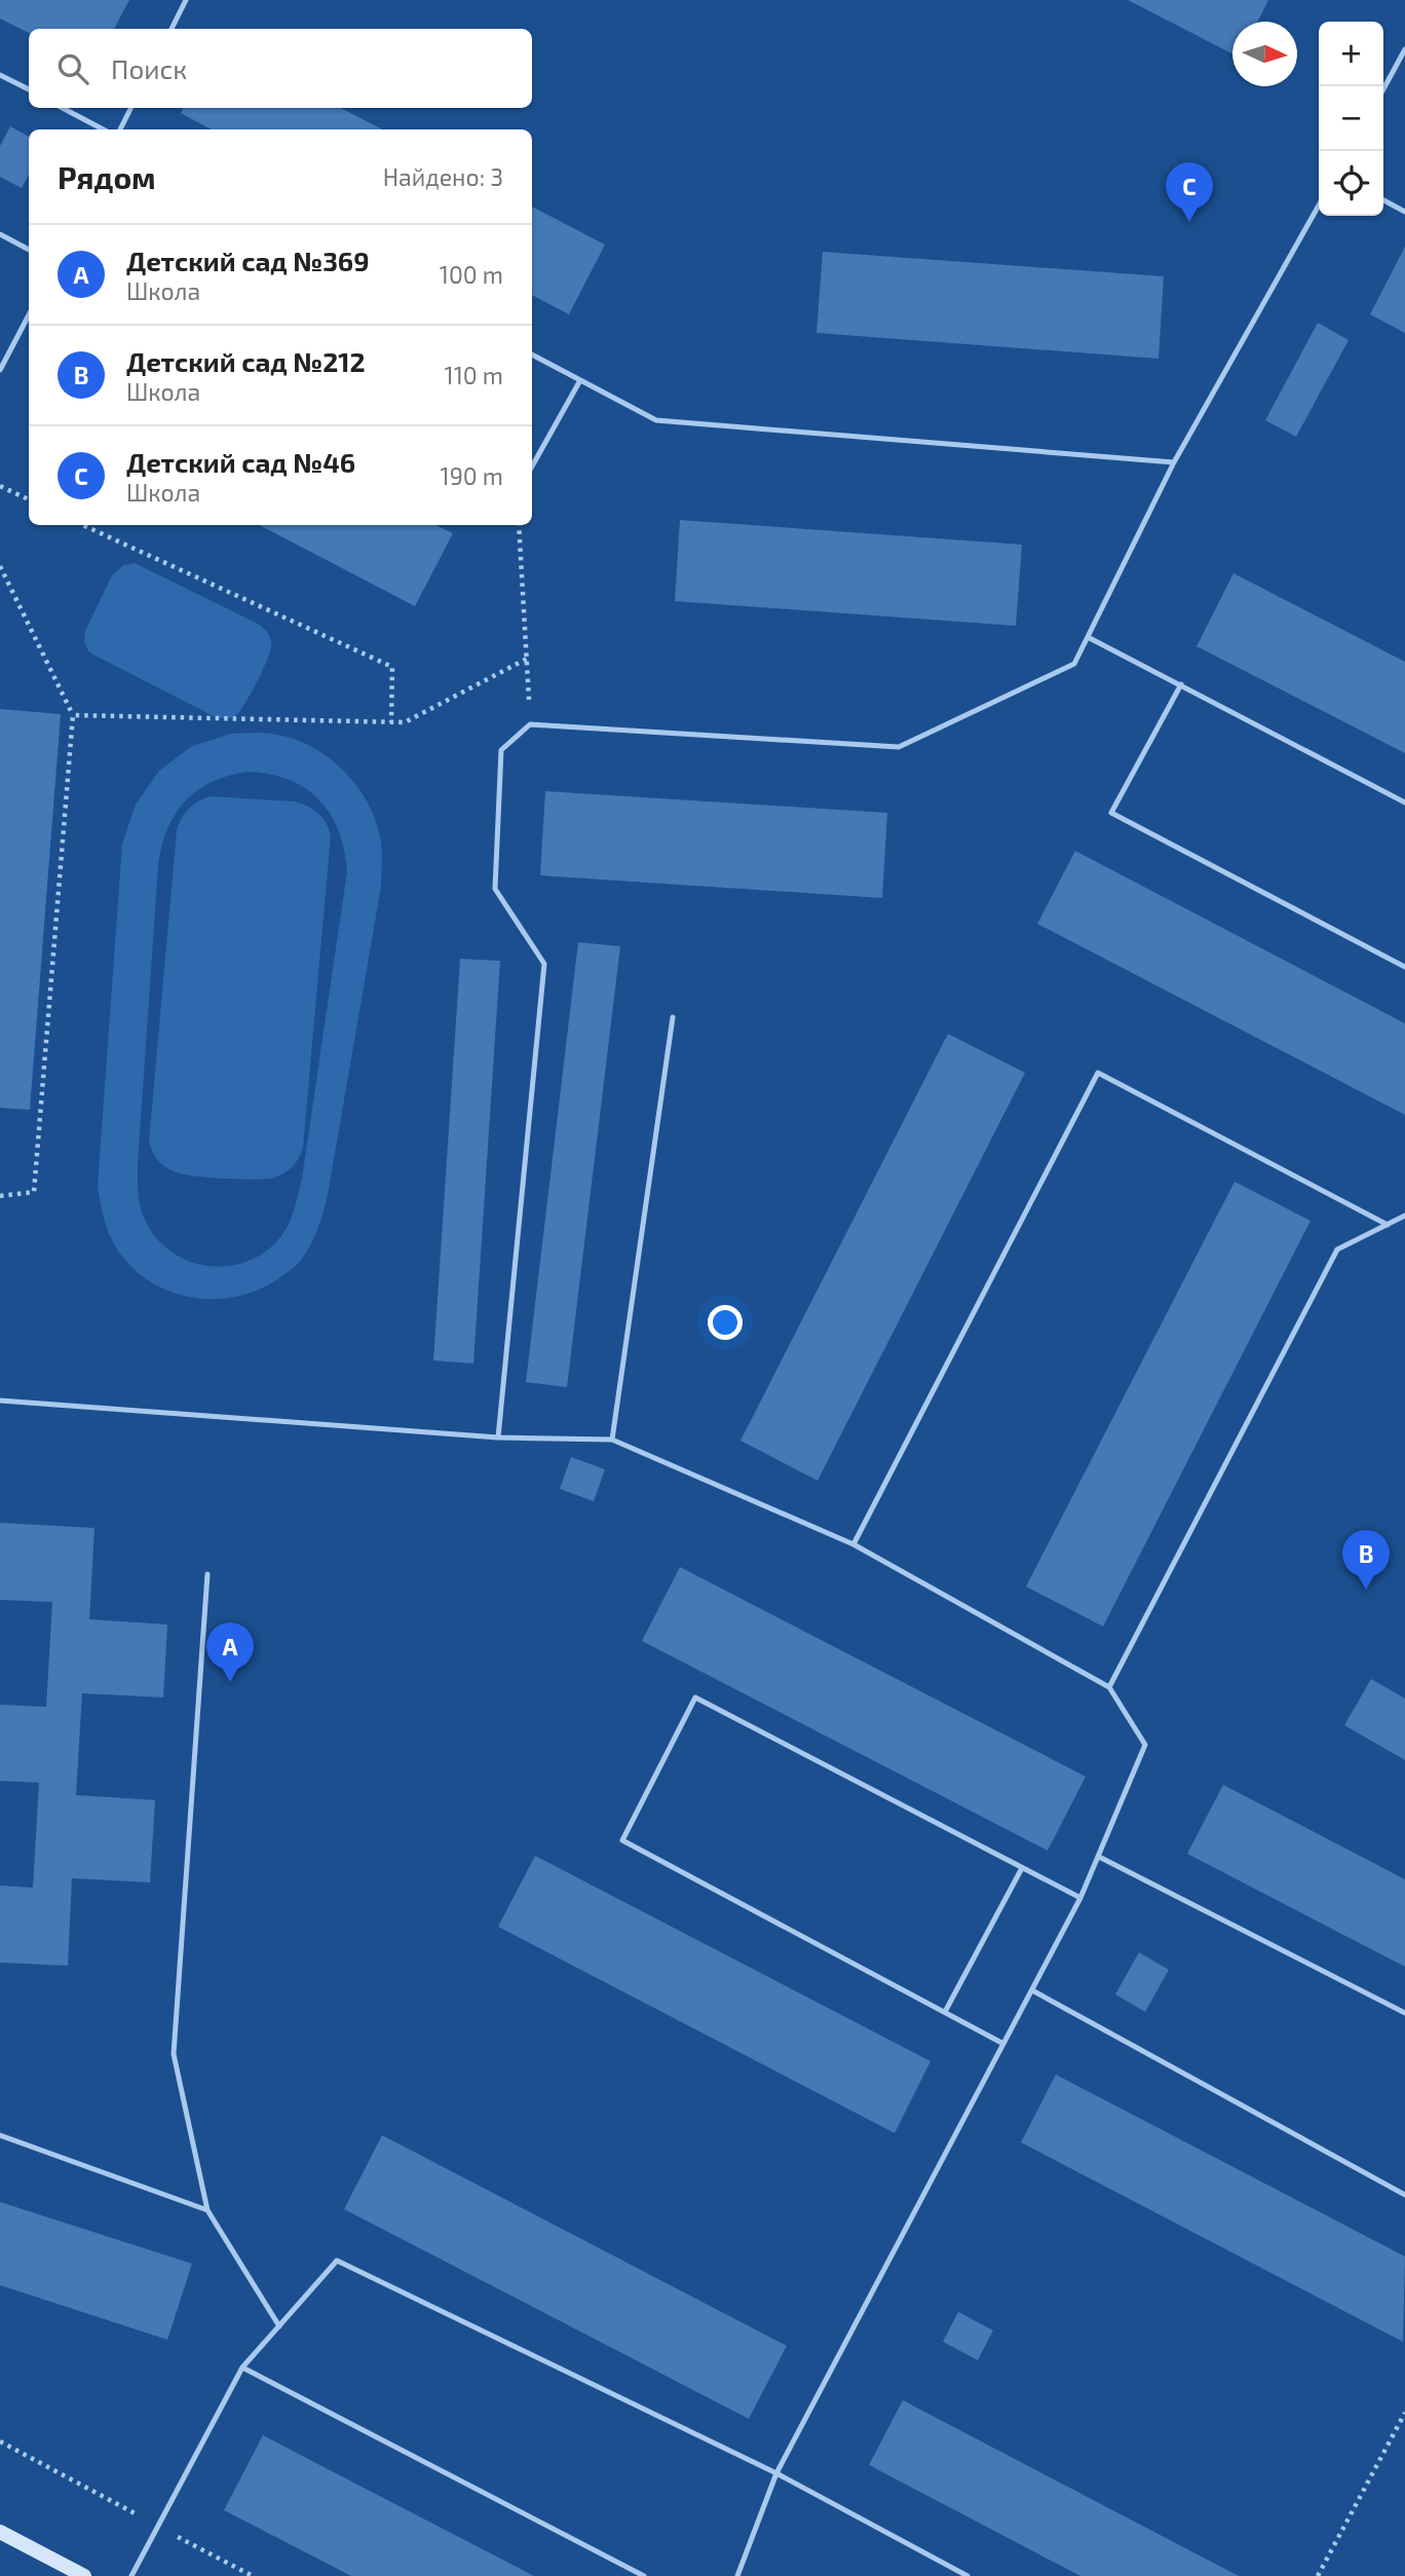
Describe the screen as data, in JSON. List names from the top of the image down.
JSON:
{
  "north": "right",
  "page": {
    "map_buttons": ["+", "−"],
    "search": "Поиск",
    "heading": ["Рядом", "Найдено: 3"],
    "pins": ["C", "B", "A"],
    "list": [
      {
        "mark": "A",
        "name": "Детский сад №369",
        "note": "Школа",
        "value": "100 m"
      },
      {
        "mark": "B",
        "name": "Детский сад №212",
        "note": "Школа",
        "value": "110 m"
      },
      {
        "mark": "C",
        "name": "Детский сад №46",
        "note": "Школа",
        "value": "190 m"
      }
    ]
  }
}
